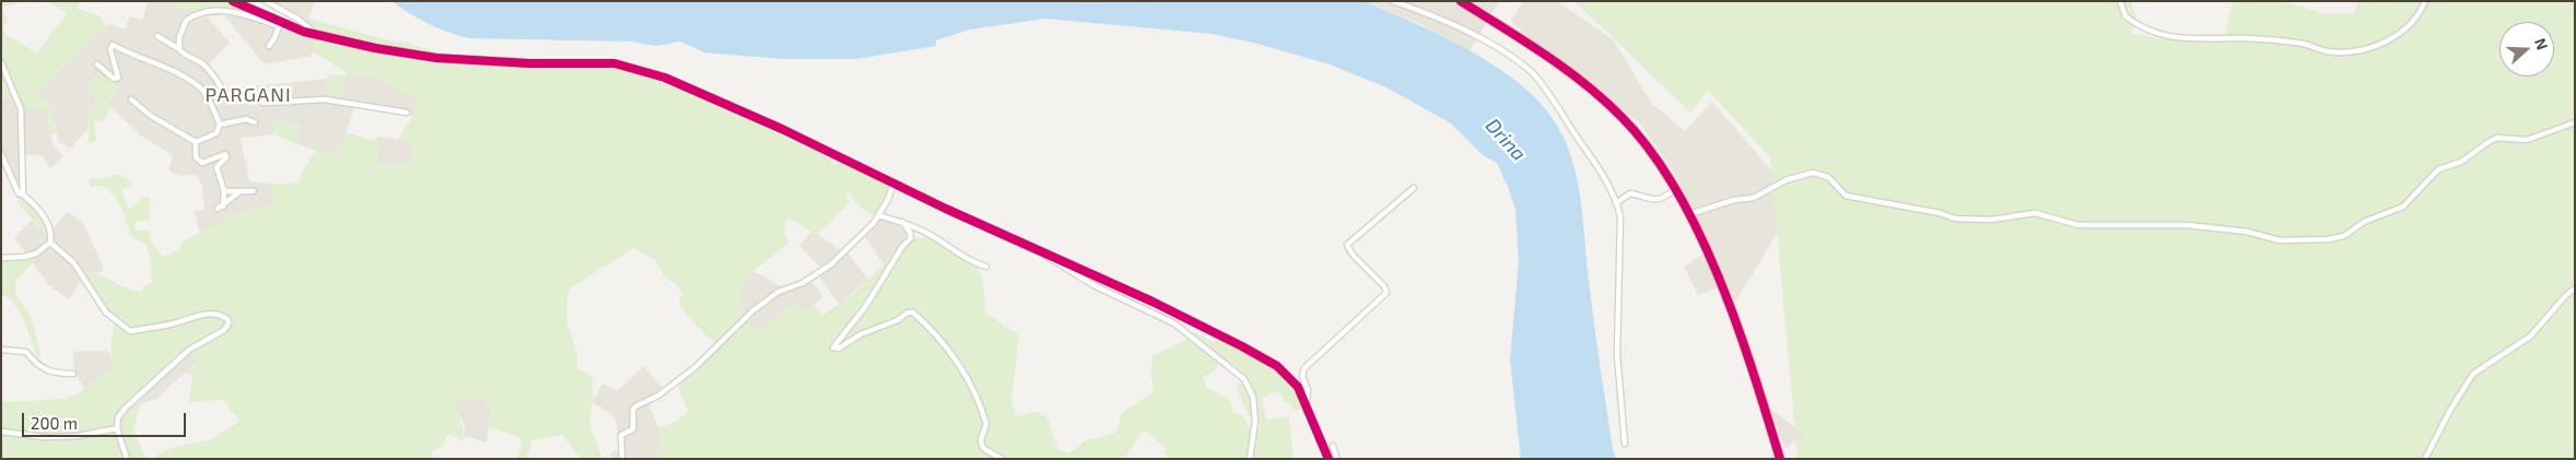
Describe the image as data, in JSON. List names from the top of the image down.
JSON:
{
  "districts": ["PARGANI"],
  "water": ["Drina"],
  "scale_bar": "200 m",
  "north": "right"
}
